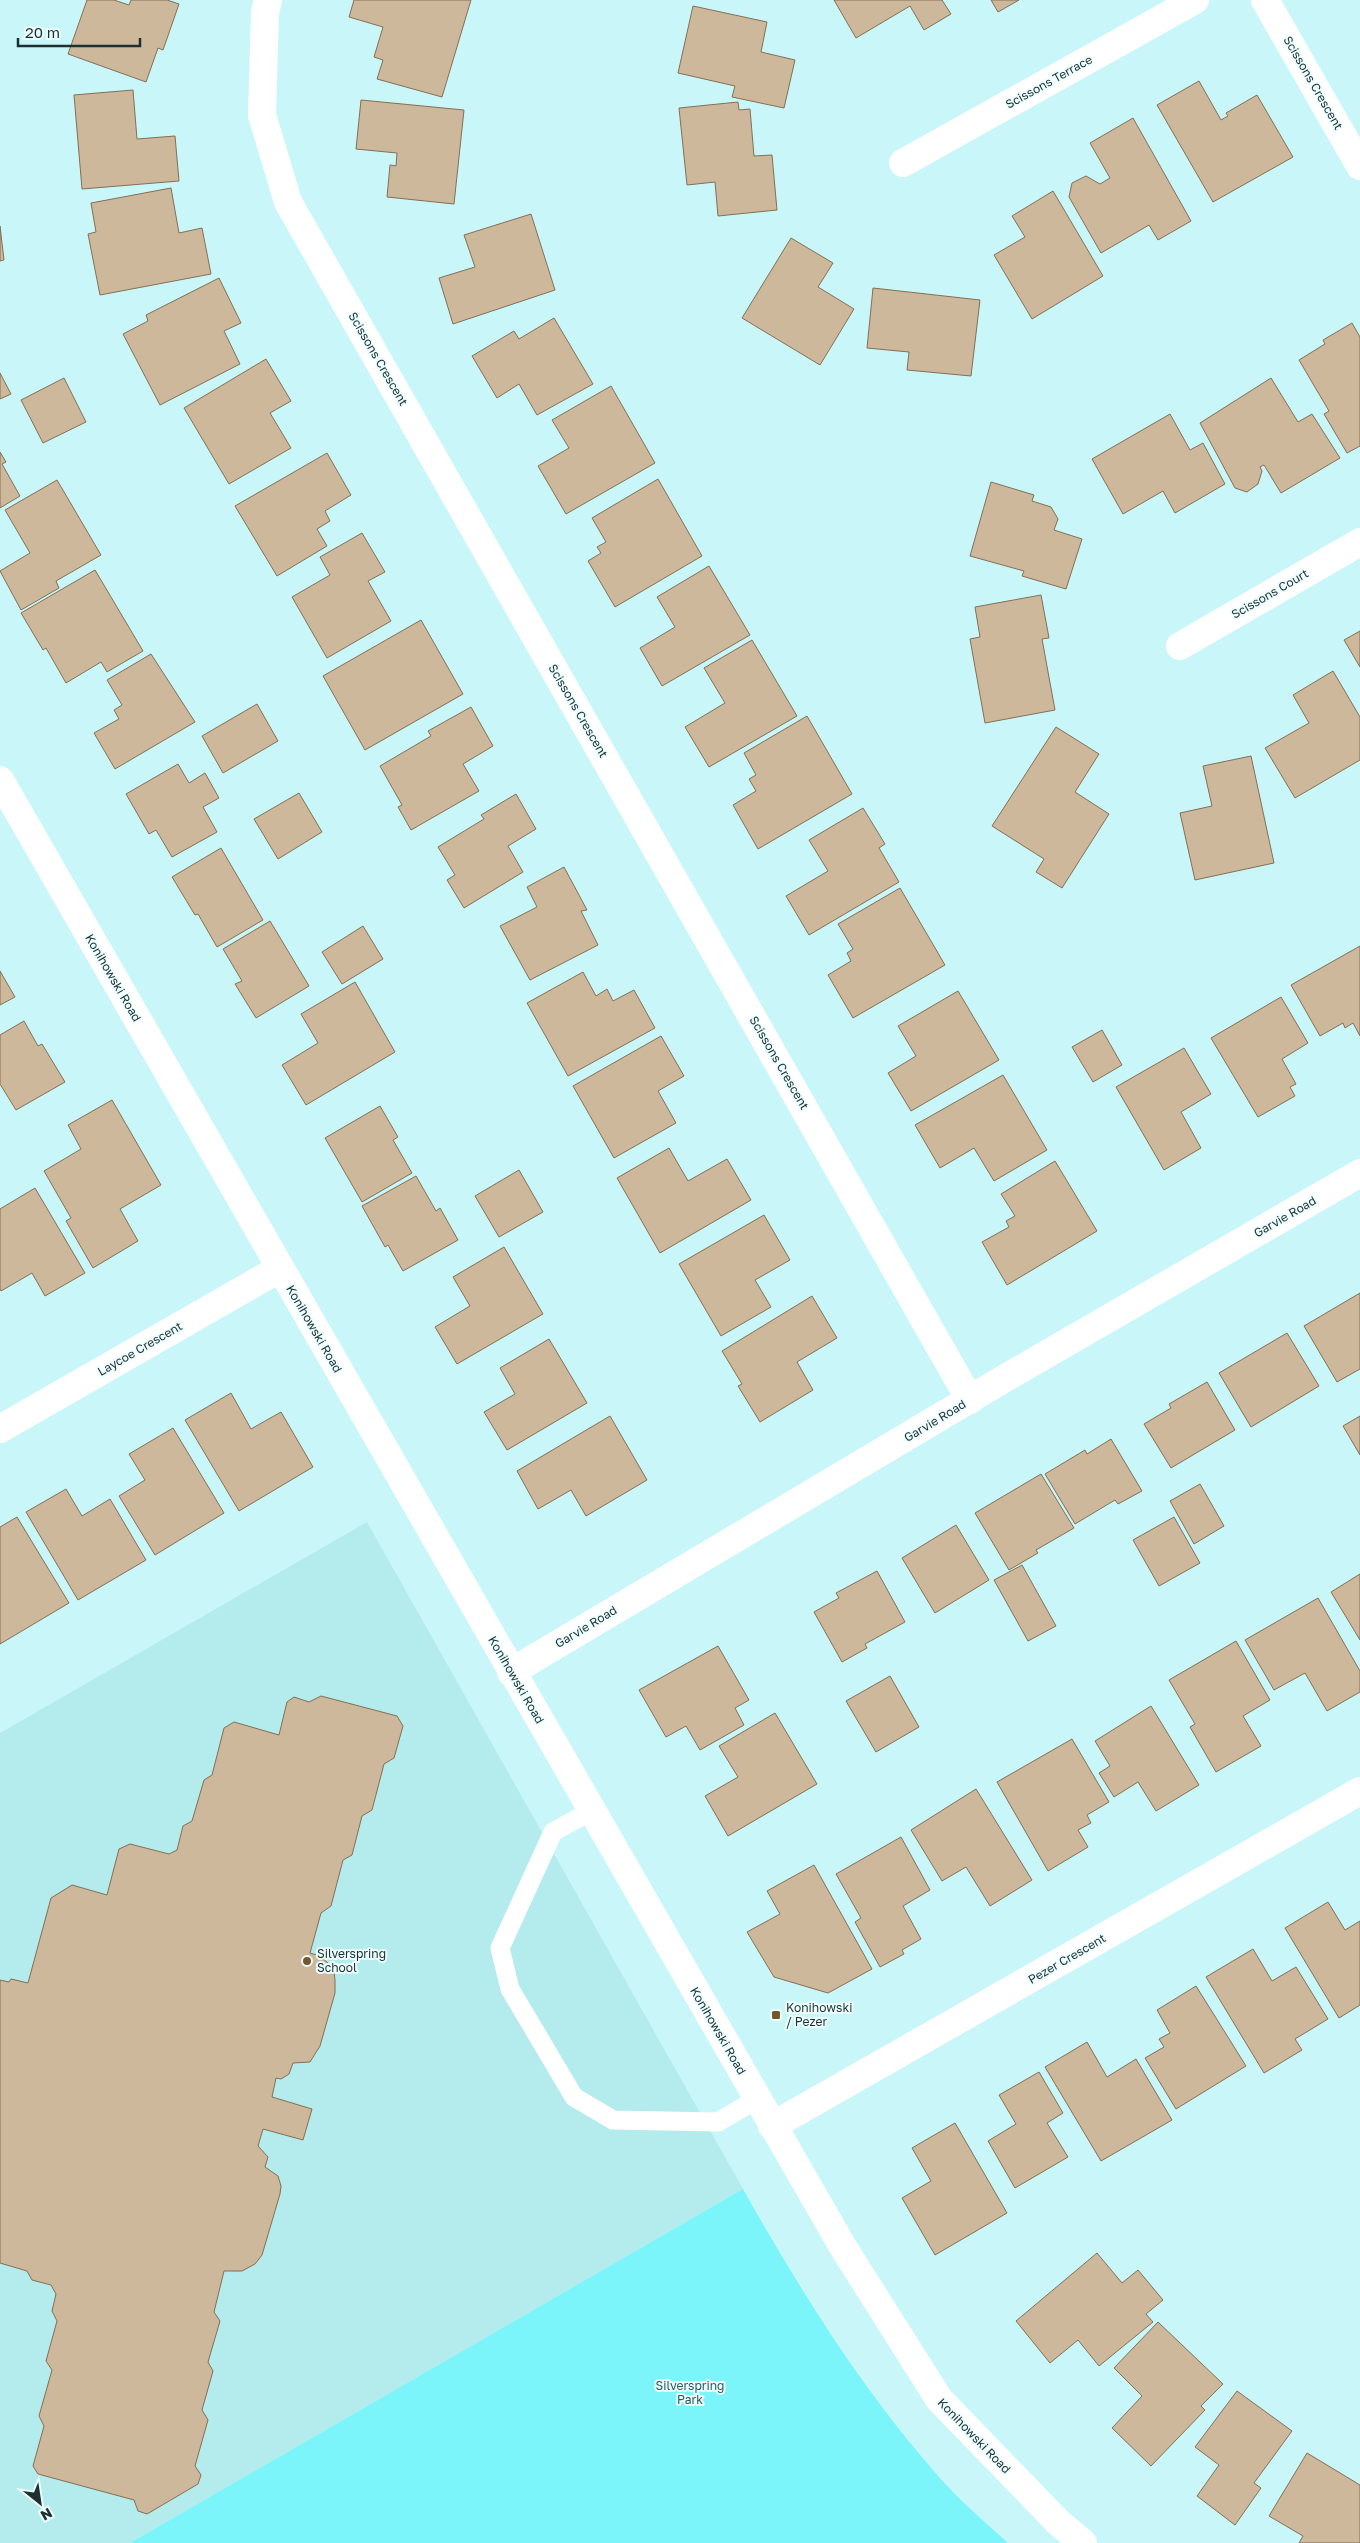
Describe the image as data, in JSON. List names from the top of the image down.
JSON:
{
  "streets": {
    "street": [
      "Scissons Terrace",
      "Scissons Crescent",
      "Scissons Court",
      "Konihowski Road",
      "Garvie Road",
      "Laycoe Crescent",
      "Pezer Crescent"
    ]
  },
  "crossings": [
    ["Scissons Crescent", "Garvie Road"],
    ["Konihowski Road", "Garvie Road"],
    ["Konihowski Road", "Laycoe Crescent"],
    ["Konihowski Road", "Pezer Crescent"]
  ],
  "parks": ["Silverspring Park"],
  "places": {
    "other": ["Silverspring School"],
    "transit": ["Konihowski / Pezer"]
  },
  "scale_bar": "20 m",
  "north": "bottom right"
}
